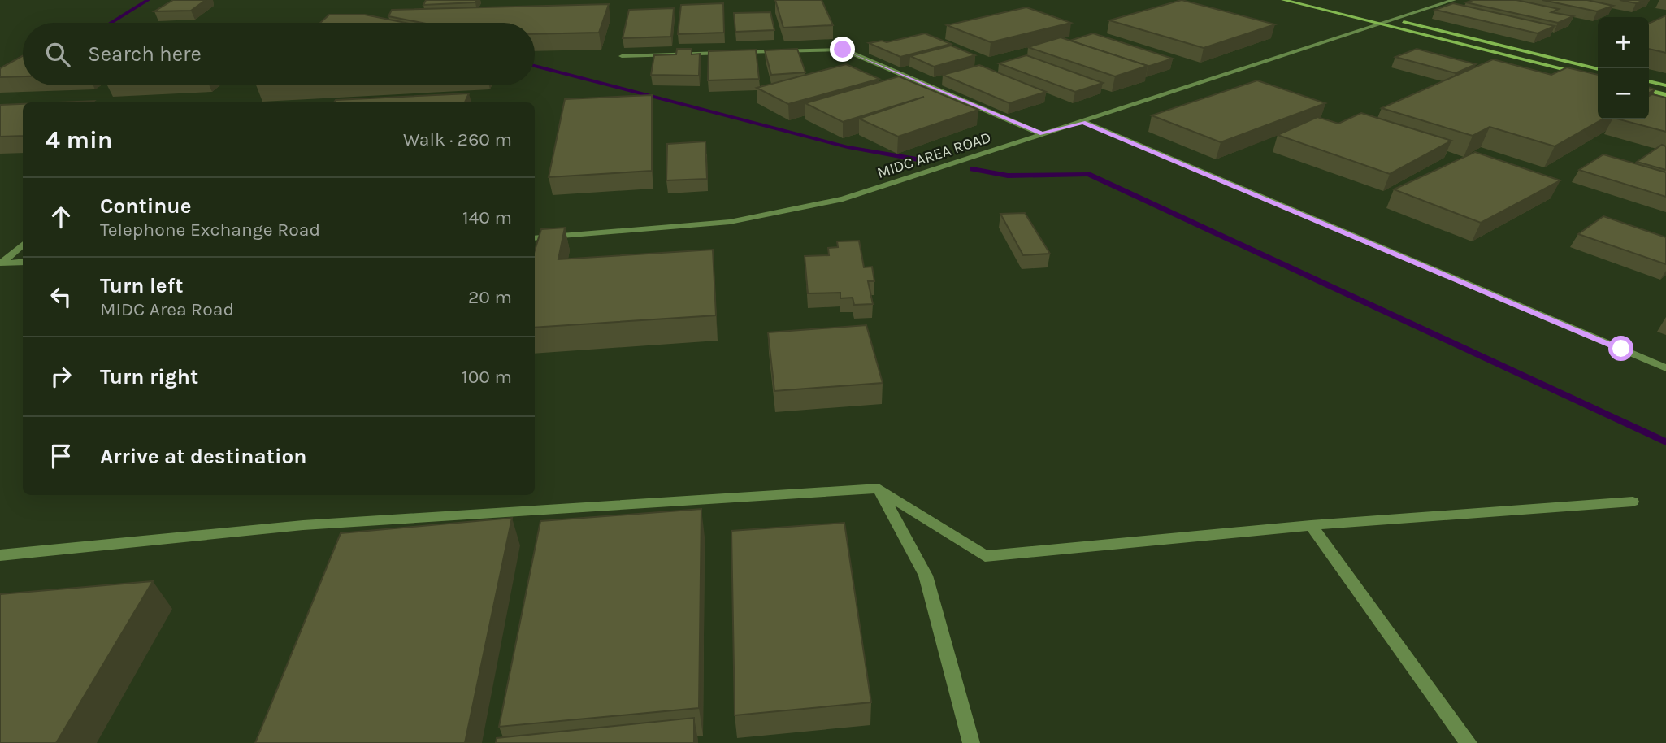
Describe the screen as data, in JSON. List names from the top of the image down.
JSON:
{
  "streets": {
    "street": ["MIDC AREA ROAD"]
  },
  "page": {
    "map_buttons": ["+", "−"],
    "search": "Search here",
    "heading": ["4 min", "Walk · 260 m"],
    "list": [
      ["Continue", "Telephone Exchange Road", "140 m"],
      ["Turn left", "MIDC Area Road", "20 m"],
      ["Turn right", "100 m"],
      "Arrive at destination"
    ]
  }
}
